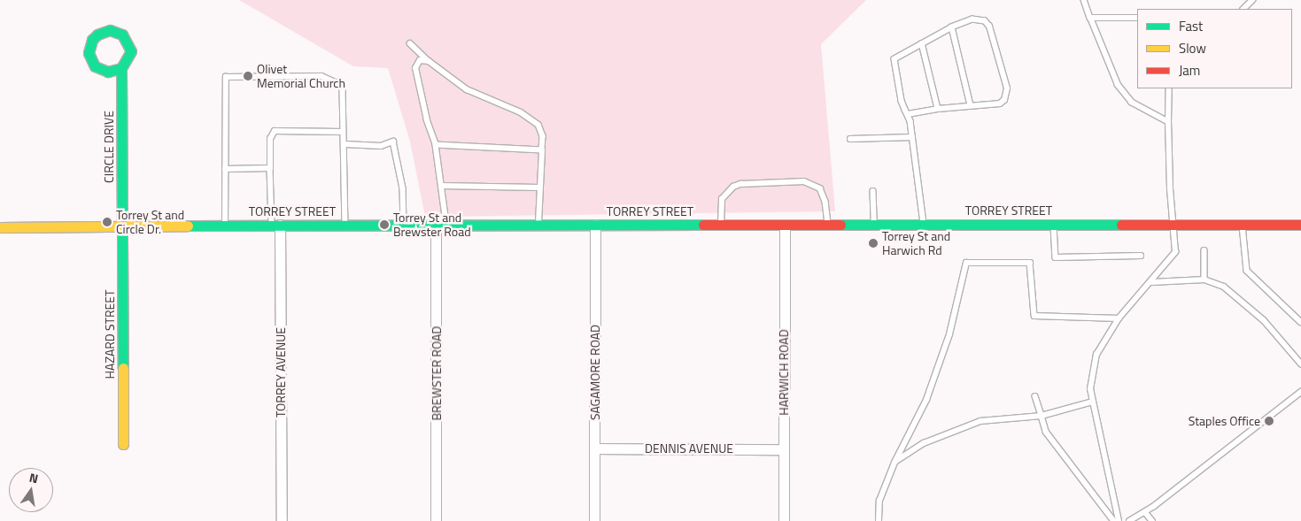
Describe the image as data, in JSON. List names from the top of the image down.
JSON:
{
  "streets": {
    "main road": ["CIRCLE DRIVE", "TORREY STREET", "HAZARD STREET"],
    "street": [
      "TORREY AVENUE",
      "SAGAMORE ROAD",
      "HARWICH ROAD",
      "BREWSTER ROAD",
      "DENNIS AVENUE"
    ]
  },
  "crossings": [
    ["CIRCLE DRIVE", "TORREY STREET"],
    ["CIRCLE DRIVE", "HAZARD STREET"],
    ["TORREY STREET", "HAZARD STREET"],
    ["TORREY STREET", "TORREY AVENUE"],
    ["TORREY STREET", "SAGAMORE ROAD"],
    ["TORREY STREET", "HARWICH ROAD"],
    ["TORREY STREET", "BREWSTER ROAD"],
    ["SAGAMORE ROAD", "DENNIS AVENUE"],
    ["HARWICH ROAD", "DENNIS AVENUE"]
  ],
  "places": [
    "Olivet Memorial Church",
    "Torrey St and Circle Dr.",
    "Torrey St and Brewster Road",
    "Torrey St and Harwich Rd",
    "Staples Office"
  ],
  "legend": ["Fast", "Slow", "Jam"],
  "north": "top"
}
